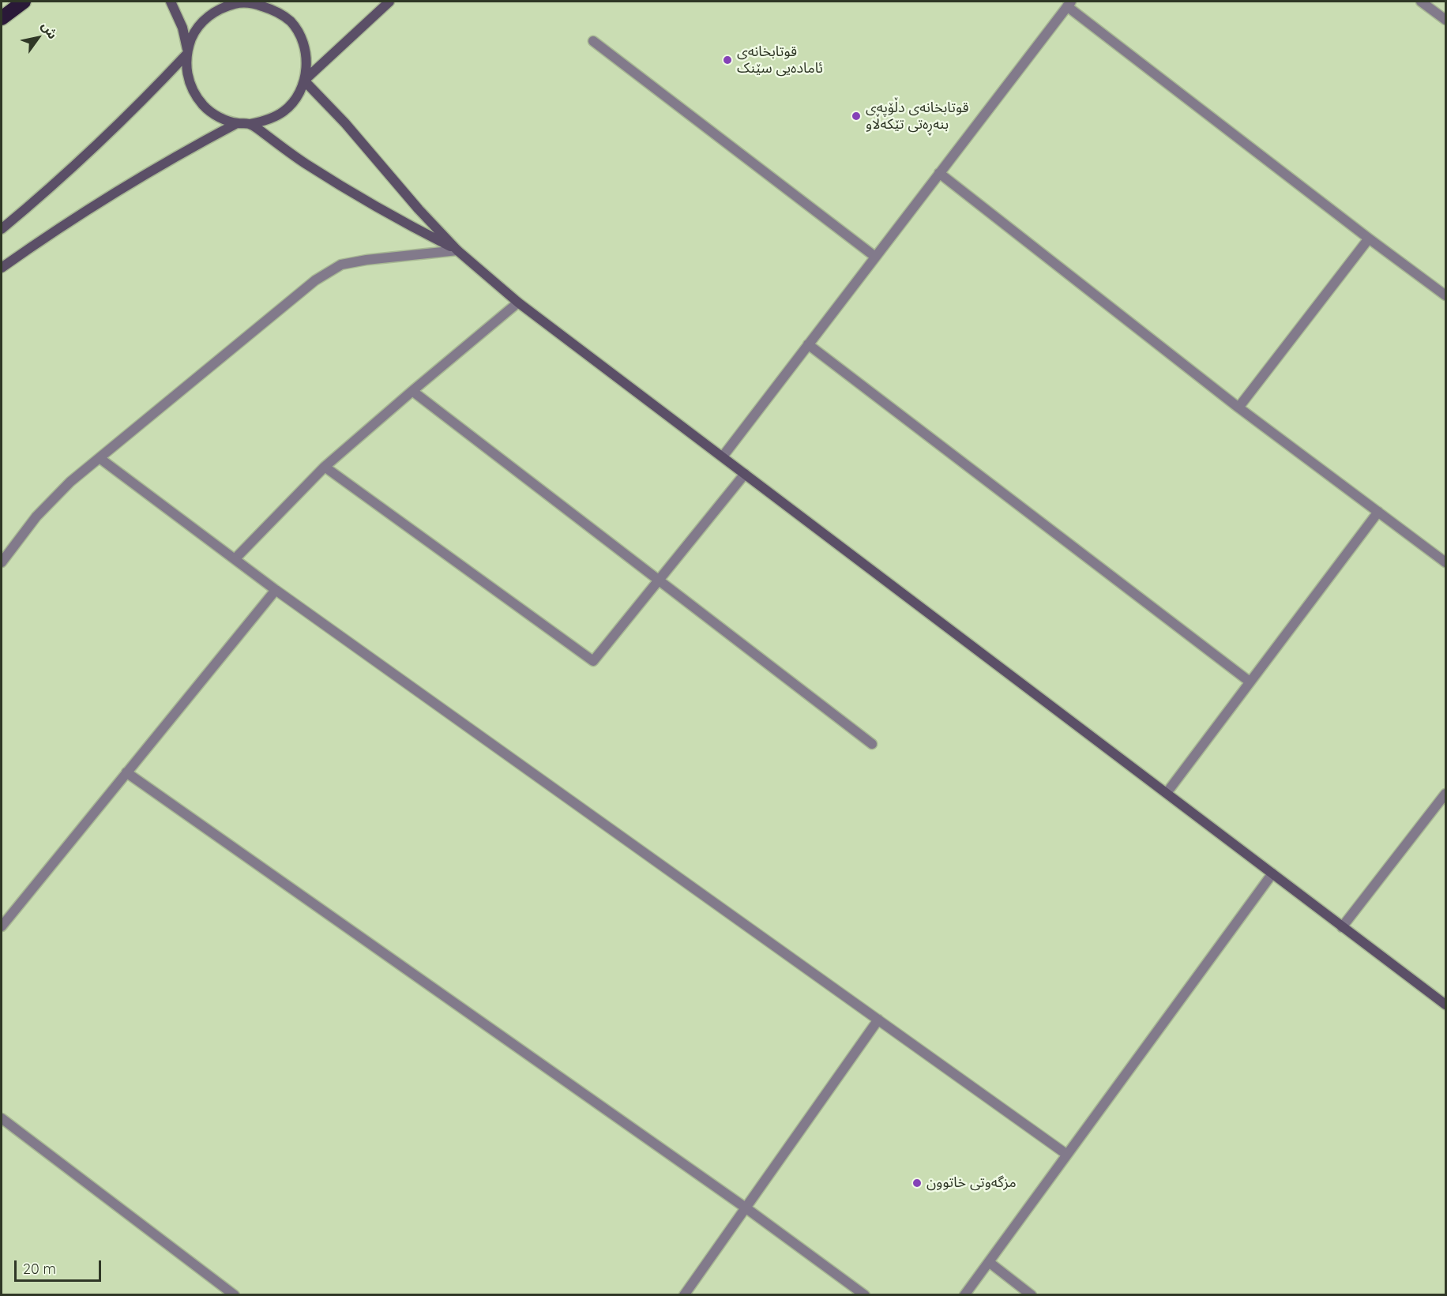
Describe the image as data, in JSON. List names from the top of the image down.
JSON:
{
  "places": ["قوتابخانەی ئامادەیی سێنک", "قوتابخانەی دڵۆپەی بنەڕەتی تێکەڵاو", "مزگەوتی خاتوون"],
  "scale_bar": "20 m",
  "north": "top right"
}
